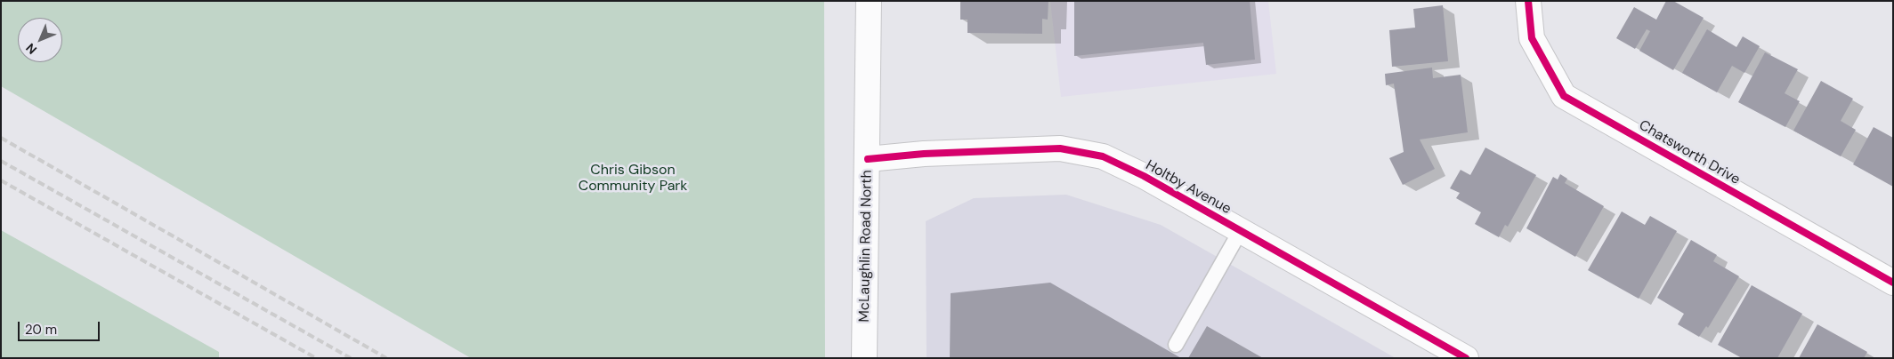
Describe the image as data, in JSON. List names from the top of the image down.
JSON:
{
  "streets": {
    "street": ["Chatsworth Drive", "Holtby Avenue", "McLaughlin Road North"]
  },
  "crossings": [
    ["Holtby Avenue", "McLaughlin Road North"]
  ],
  "parks": ["Chris Gibson Community Park"],
  "scale_bar": "20 m",
  "north": "bottom left"
}
